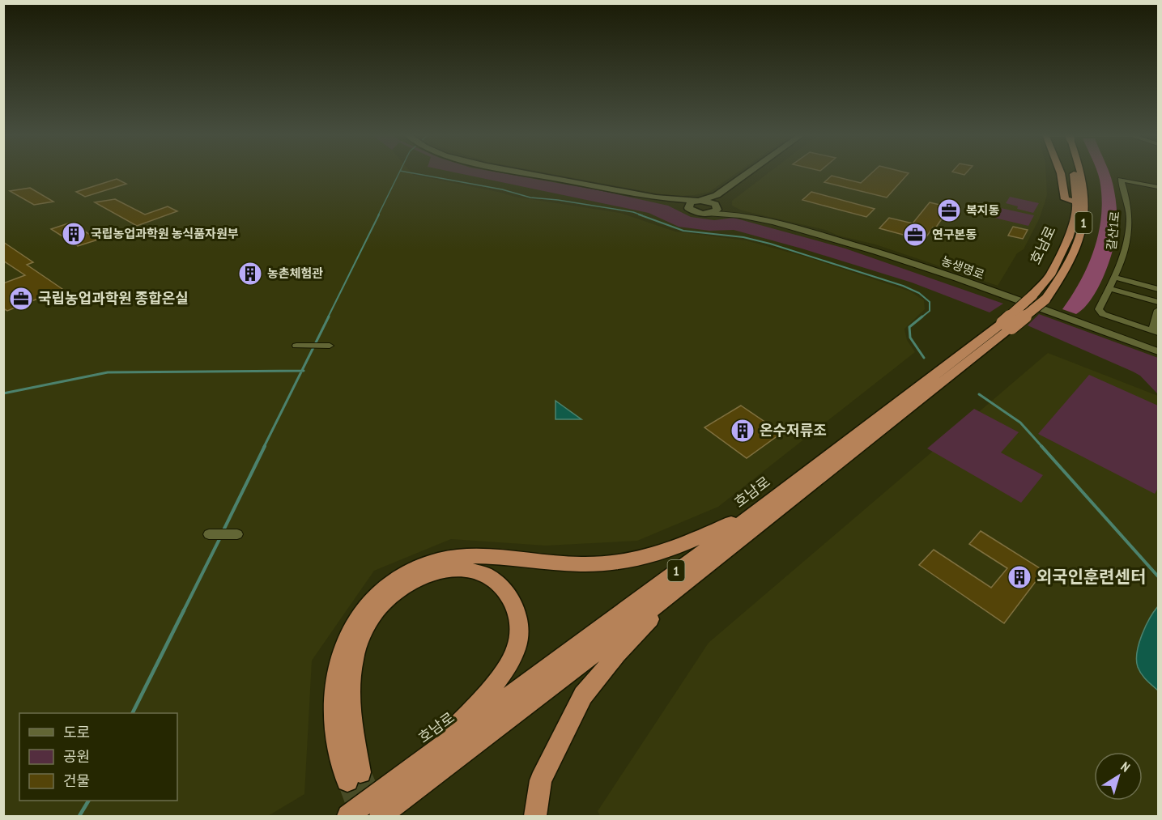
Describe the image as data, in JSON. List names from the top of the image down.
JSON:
{
  "streets": {
    "highway": ["1", "호남로"],
    "main road": ["농생명로"],
    "street": ["갈산1로"]
  },
  "places": {
    "office": ["복지동", "연구본동", "국립농업과학원 종합온실"],
    "building": [
      "국립농업과학원 농식품자원부",
      "농촌체험관",
      "온수저류조",
      "외국인훈련센터"
    ]
  },
  "legend": ["도로", "공원", "건물"],
  "north": "top right"
}
